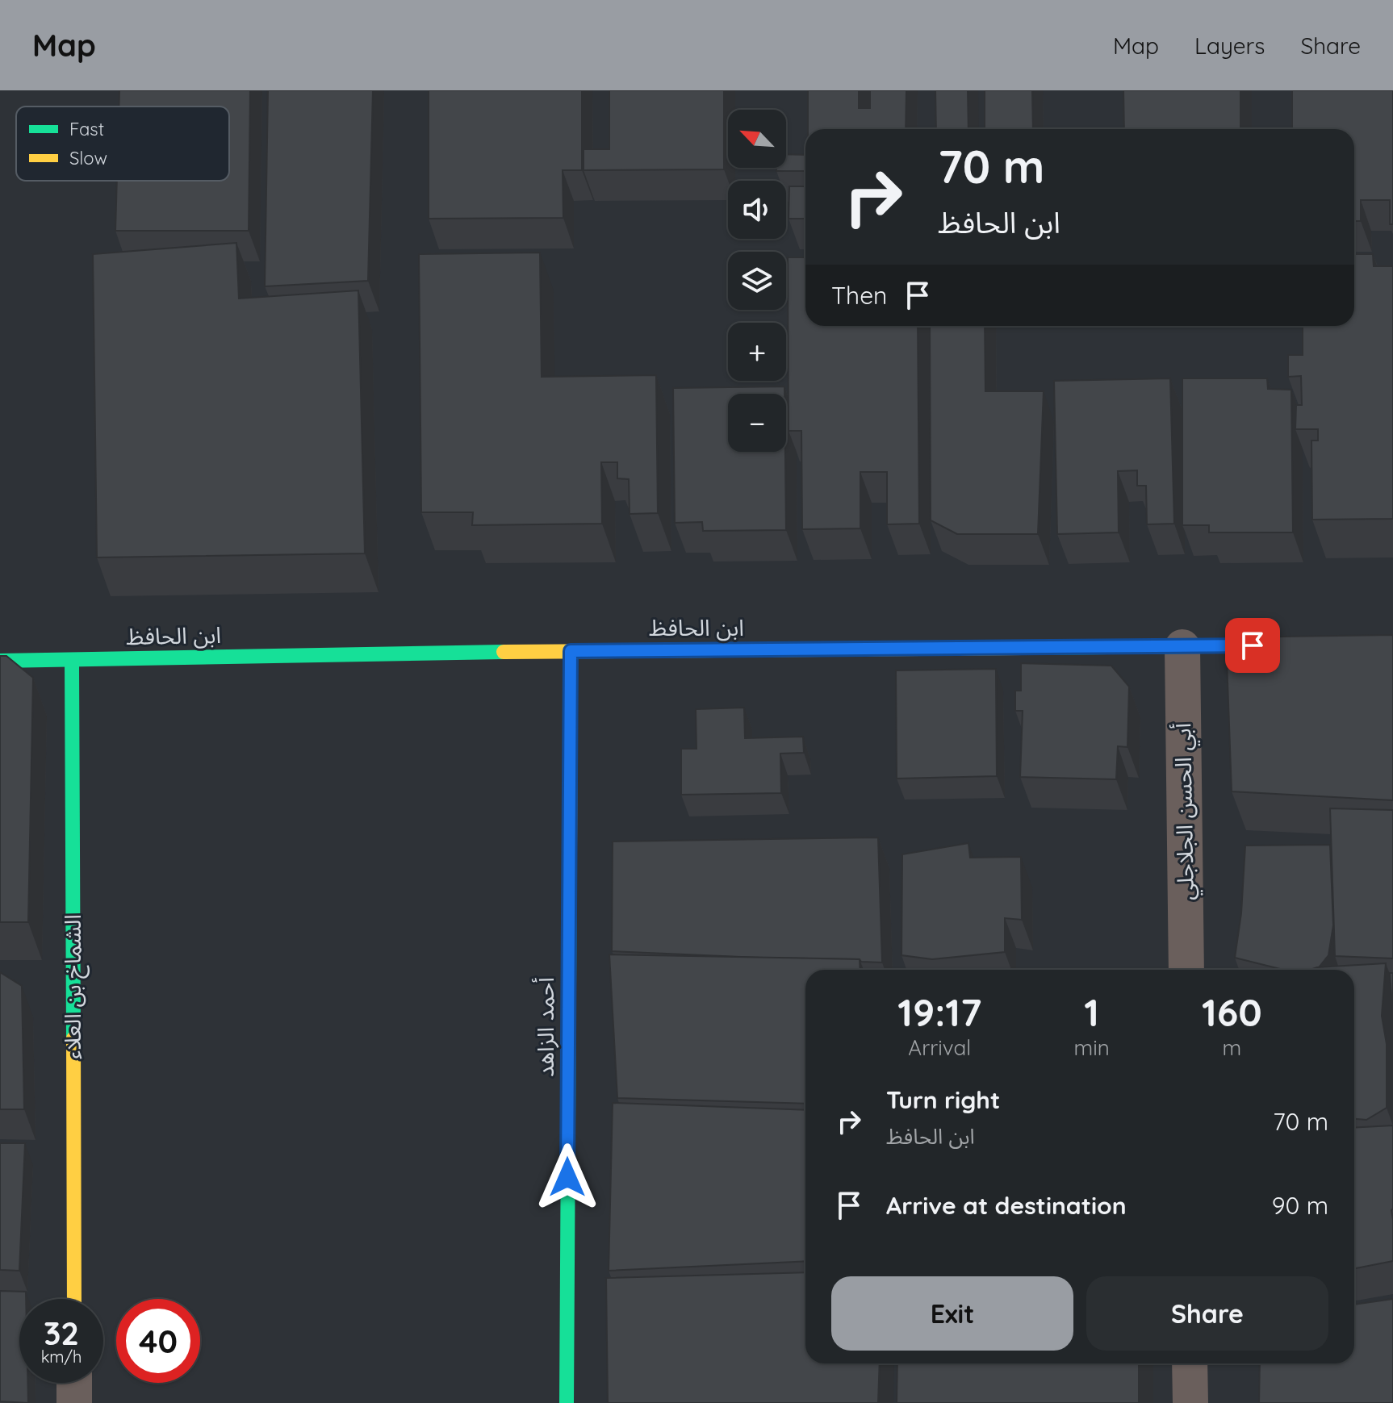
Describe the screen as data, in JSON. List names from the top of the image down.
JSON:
{
  "streets": {
    "street": [
      "ابن الحافظ",
      "أبي الحسن الجلاجلي",
      "الشماخ بن العلاء",
      "أحمد الزاهد"
    ]
  },
  "crossings": [
    ["ابن الحافظ", "أبي الحسن الجلاجلي"],
    ["ابن الحافظ", "الشماخ بن العلاء"],
    ["ابن الحافظ", "أحمد الزاهد"]
  ],
  "legend": ["Fast", "Slow"],
  "north": "top left",
  "page": {
    "header": "Map",
    "nav": ["Map", "Layers", "Share"],
    "map_buttons": ["+", "−"],
    "turn": ["70 m", "ابن الحافظ"],
    "then": "Then",
    "eta": [
      "19:17",
      "Arrival",
      "1",
      "min",
      "160",
      "m"
    ],
    "list": [
      {
        "name": "Turn right",
        "note": "ابن الحافظ",
        "value": "70 m"
      },
      {
        "name": "Arrive at destination",
        "value": "90 m"
      }
    ],
    "buttons": ["Exit", "Share"],
    "speed": "32 km/h",
    "limit": "40"
  }
}
